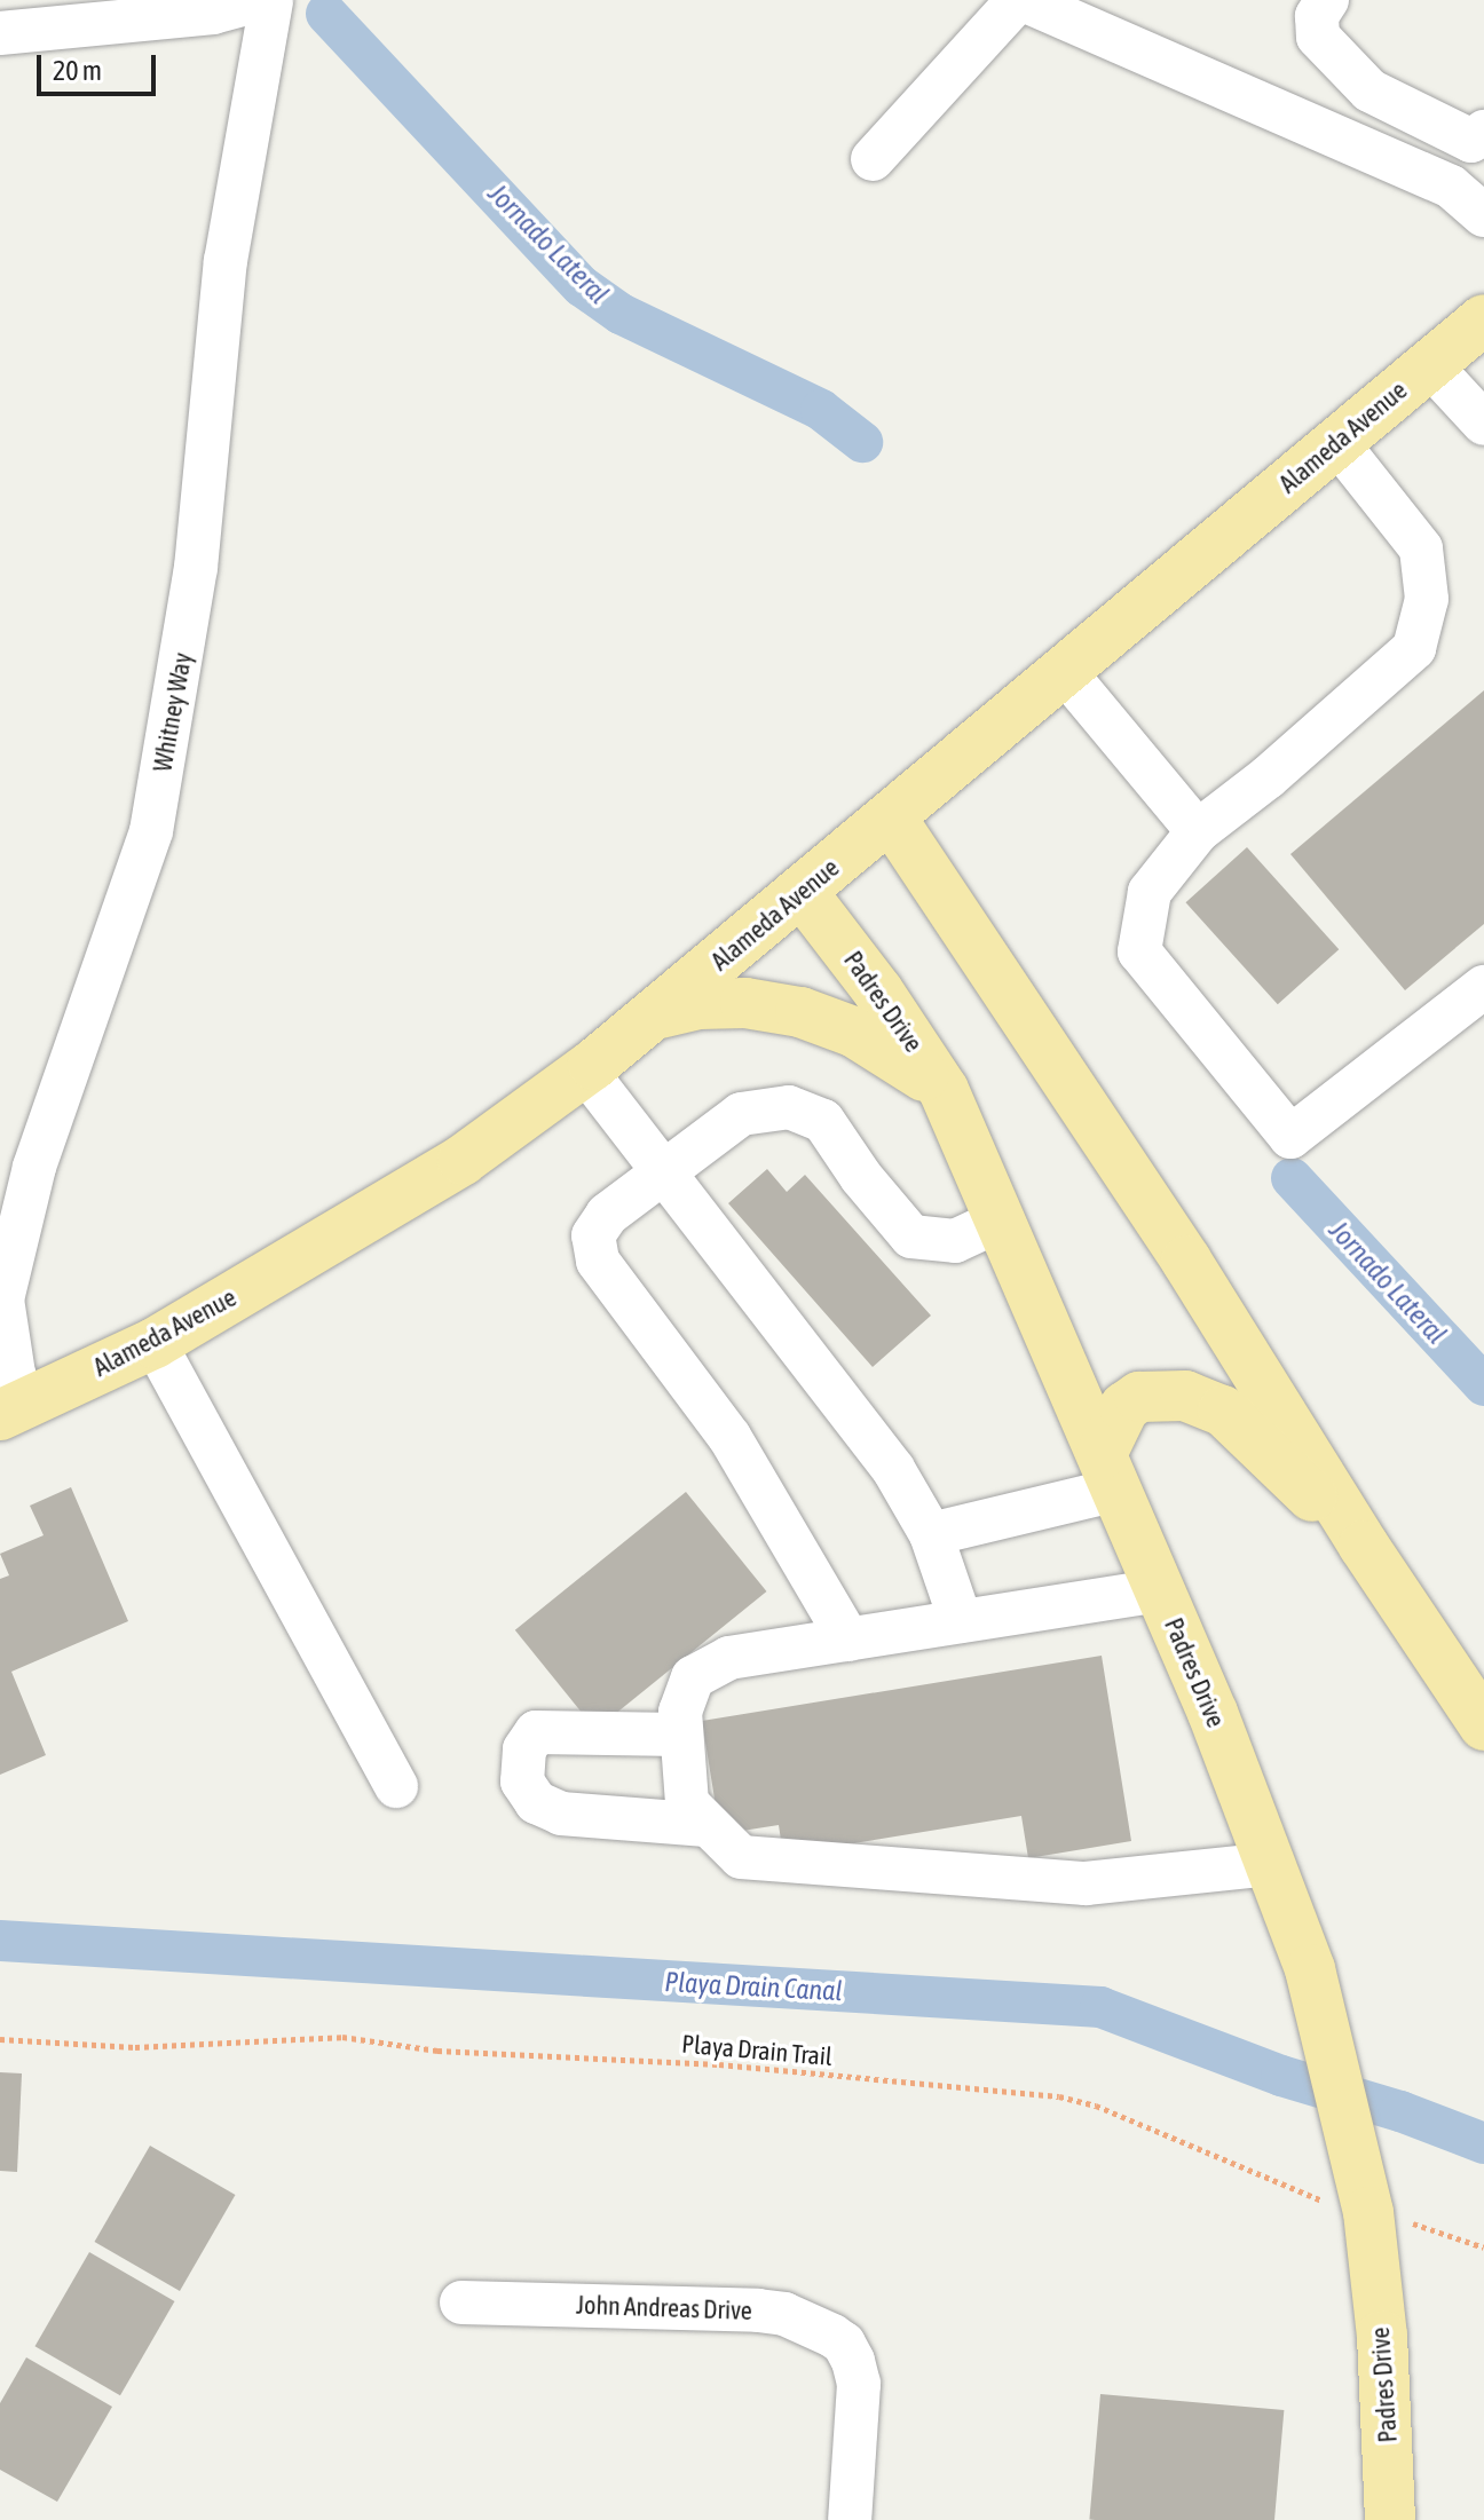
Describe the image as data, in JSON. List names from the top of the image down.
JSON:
{
  "streets": {
    "main road": ["Alameda Avenue", "Padres Drive"],
    "street": ["Whitney Way", "John Andreas Drive"],
    "path": ["Playa Drain Trail"]
  },
  "crossings": [
    ["Alameda Avenue", "Whitney Way"],
    ["Alameda Avenue", "Padres Drive"],
    ["Padres Drive", "Playa Drain Trail"]
  ],
  "water": ["Jornado Lateral", "Playa Drain Canal"],
  "scale_bar": "20 m"
}
